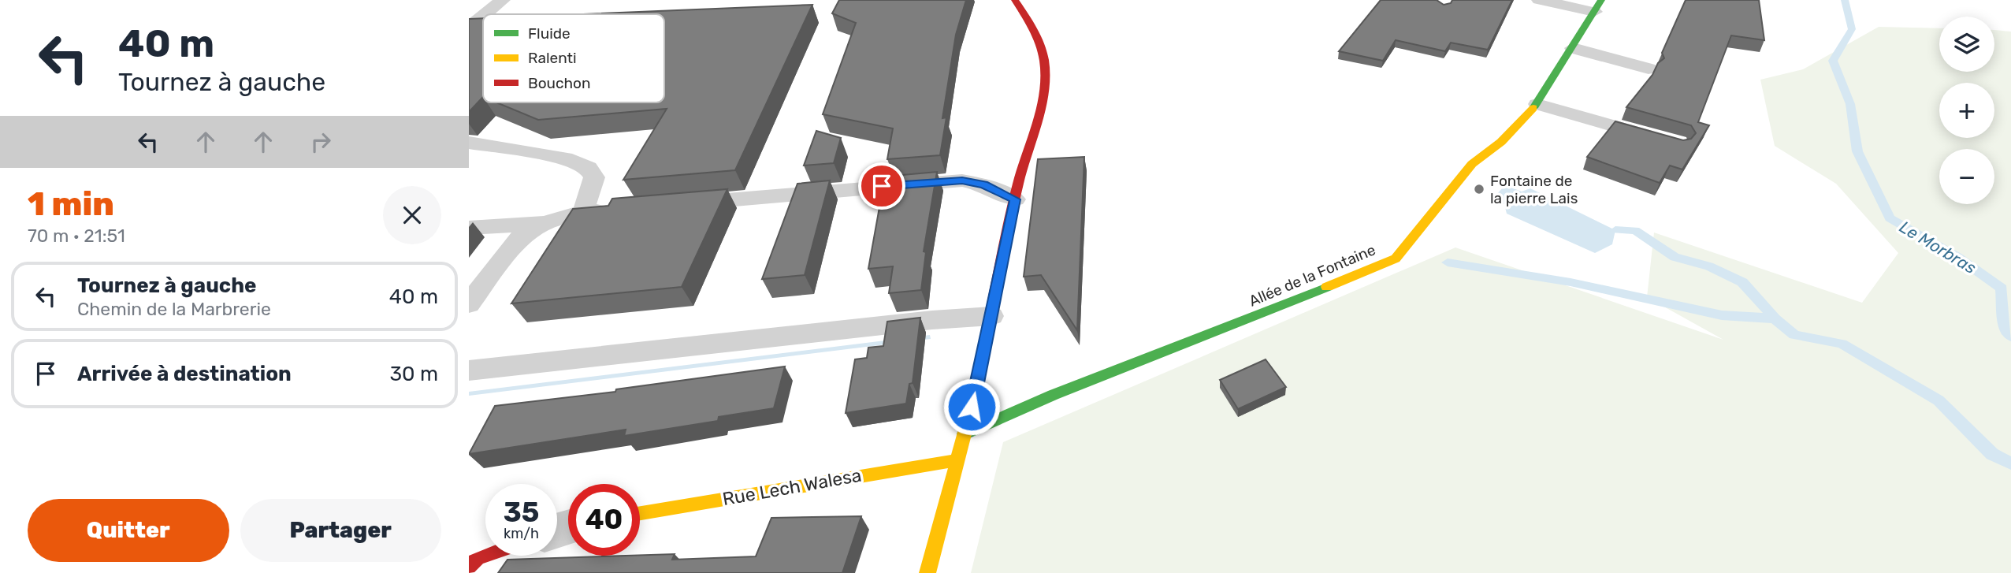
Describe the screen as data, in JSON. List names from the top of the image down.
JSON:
{
  "streets": {
    "street": ["Allée de la Fontaine", "Rue Lech Walesa"]
  },
  "water": ["Le Morbras"],
  "places": ["Fontaine de la pierre Lais"],
  "legend": ["Fluide", "Ralenti", "Bouchon"],
  "page": {
    "turn": ["40 m", "Tournez à gauche"],
    "map_buttons": ["+", "−"],
    "heading": ["1 min", "70 m · 21:51"],
    "list": [
      {
        "name": "Tournez à gauche",
        "note": "Chemin de la Marbrerie",
        "value": "40 m"
      },
      {
        "name": "Arrivée à destination",
        "value": "30 m"
      }
    ],
    "speed": "35 km/h",
    "limit": "40",
    "buttons": ["Quitter", "Partager"]
  }
}
